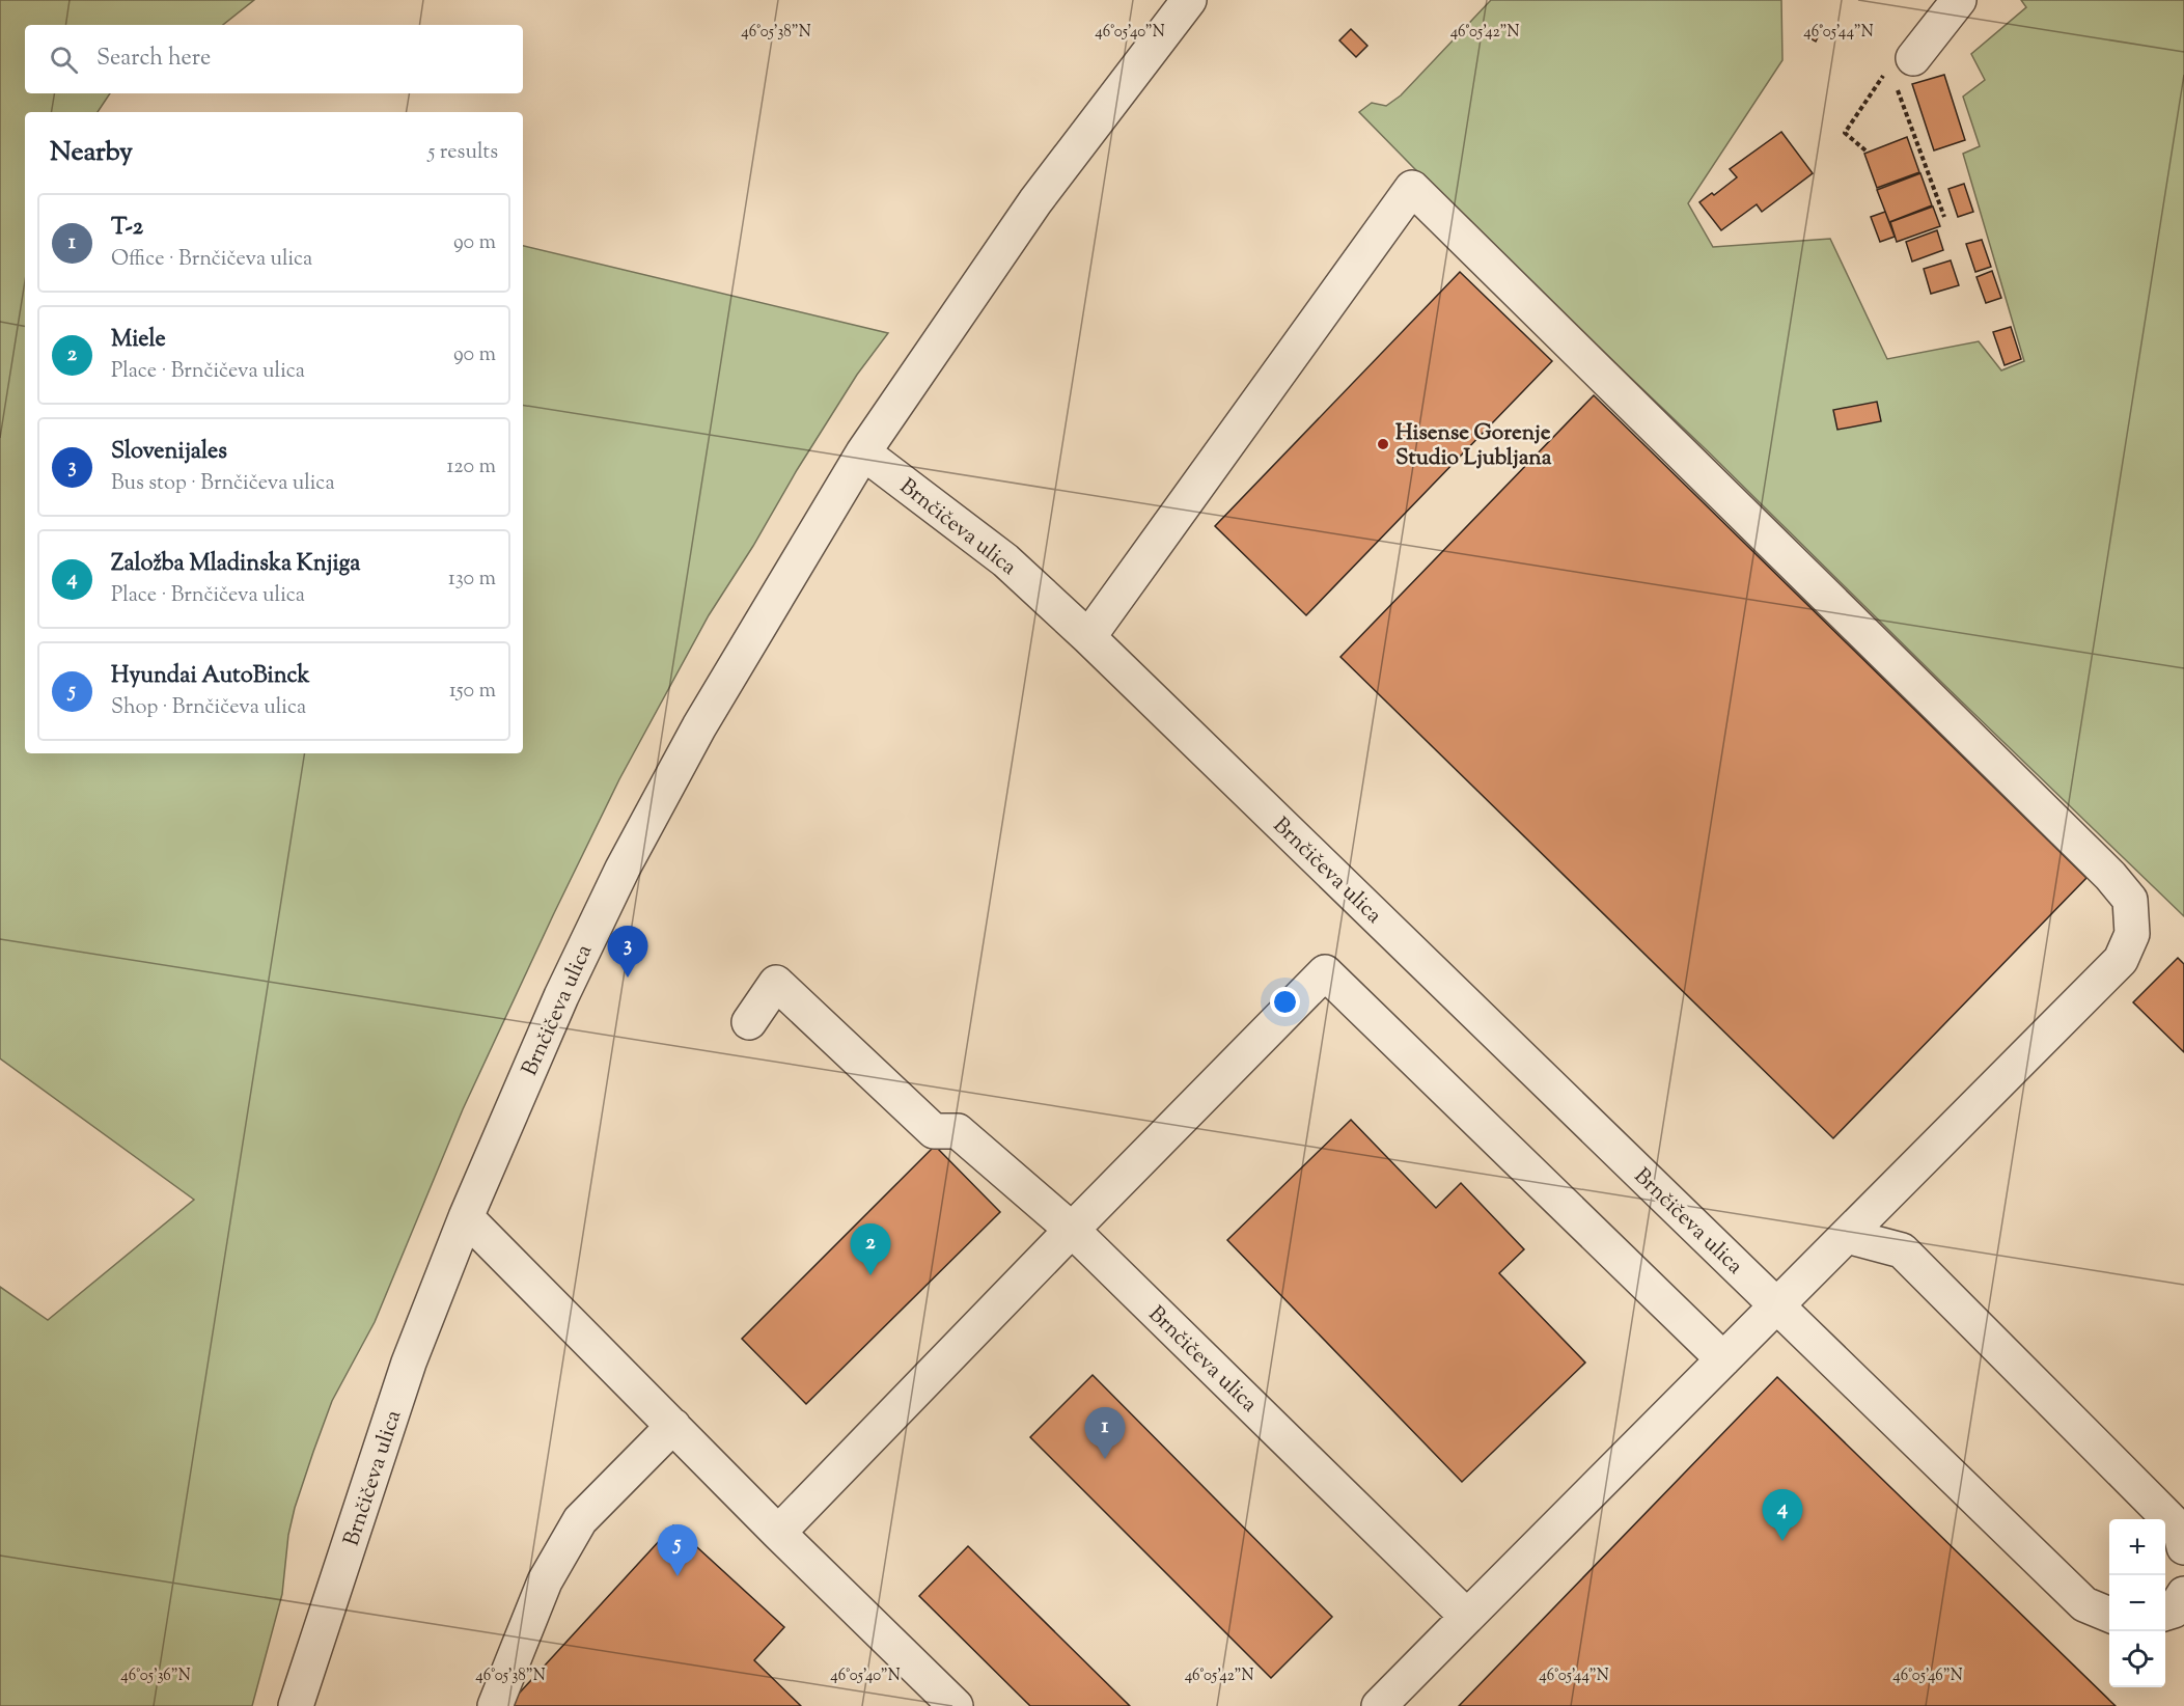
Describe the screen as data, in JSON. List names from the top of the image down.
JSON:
{
  "streets": {
    "street": ["Brnčičeva ulica"]
  },
  "places": ["Hisense Gorenje Studio Ljubljana"],
  "page": {
    "search": "Search here",
    "heading": ["Nearby", "5 results"],
    "list": [
      {
        "mark": "1",
        "name": "T-2",
        "note": "Office · Brnčičeva ulica",
        "value": "90 m"
      },
      {
        "mark": "2",
        "name": "Miele",
        "note": "Place · Brnčičeva ulica",
        "value": "90 m"
      },
      {
        "mark": "3",
        "name": "Slovenijales",
        "note": "Bus stop · Brnčičeva ulica",
        "value": "120 m"
      },
      {
        "mark": "4",
        "name": "Založba Mladinska Knjiga",
        "note": "Place · Brnčičeva ulica",
        "value": "130 m"
      },
      {
        "mark": "5",
        "name": "Hyundai AutoBinck",
        "note": "Shop · Brnčičeva ulica",
        "value": "150 m"
      }
    ],
    "pins": [
      "3",
      "2",
      "1",
      "4",
      "5"
    ],
    "map_buttons": ["+", "−"]
  },
  "coordinates": [
    "46°05'38\"N",
    "46°05'40\"N",
    "46°05'42\"N",
    "46°05'44\"N",
    "46°05'36\"N",
    "46°05'46\"N"
  ]
}
